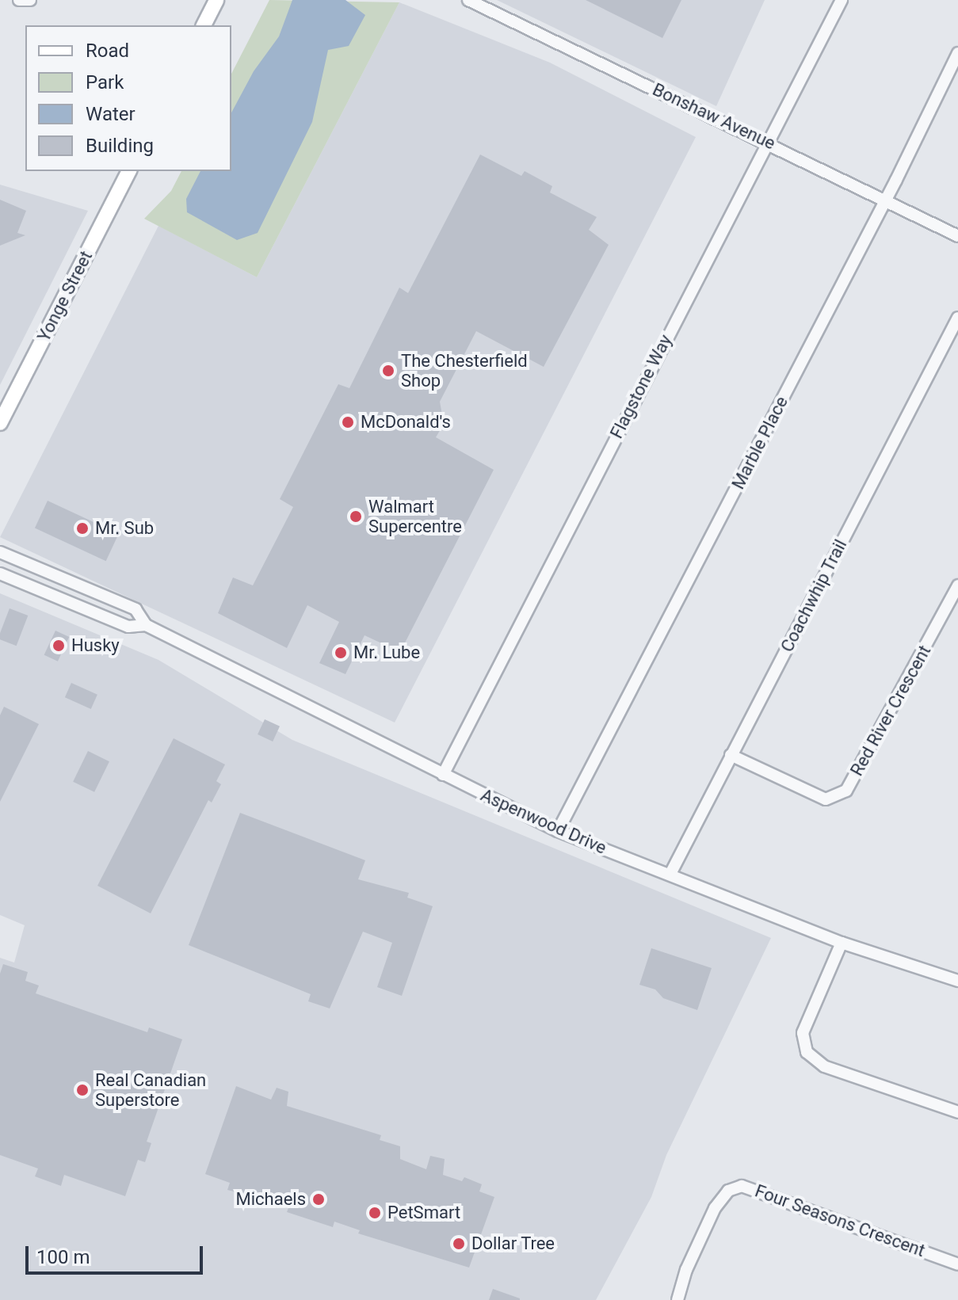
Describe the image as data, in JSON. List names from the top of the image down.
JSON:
{
  "streets": {
    "main road": ["Yonge Street"],
    "street": [
      "Bonshaw Avenue",
      "Flagstone Way",
      "Marble Place",
      "Coachwhip Trail",
      "Red River Crescent",
      "Aspenwood Drive",
      "Four Seasons Crescent"
    ]
  },
  "crossings": [
    ["Bonshaw Avenue", "Flagstone Way"],
    ["Bonshaw Avenue", "Marble Place"],
    ["Flagstone Way", "Aspenwood Drive"],
    ["Marble Place", "Aspenwood Drive"],
    ["Coachwhip Trail", "Red River Crescent"],
    ["Coachwhip Trail", "Aspenwood Drive"]
  ],
  "places": [
    "The Chesterfield Shop",
    "McDonald's",
    "Walmart Supercentre",
    "Mr. Sub",
    "Husky",
    "Mr. Lube",
    "Real Canadian Superstore",
    "Michaels",
    "PetSmart",
    "Dollar Tree"
  ],
  "legend": [
    "Road",
    "Park",
    "Water",
    "Building"
  ],
  "scale_bar": "100 m"
}
